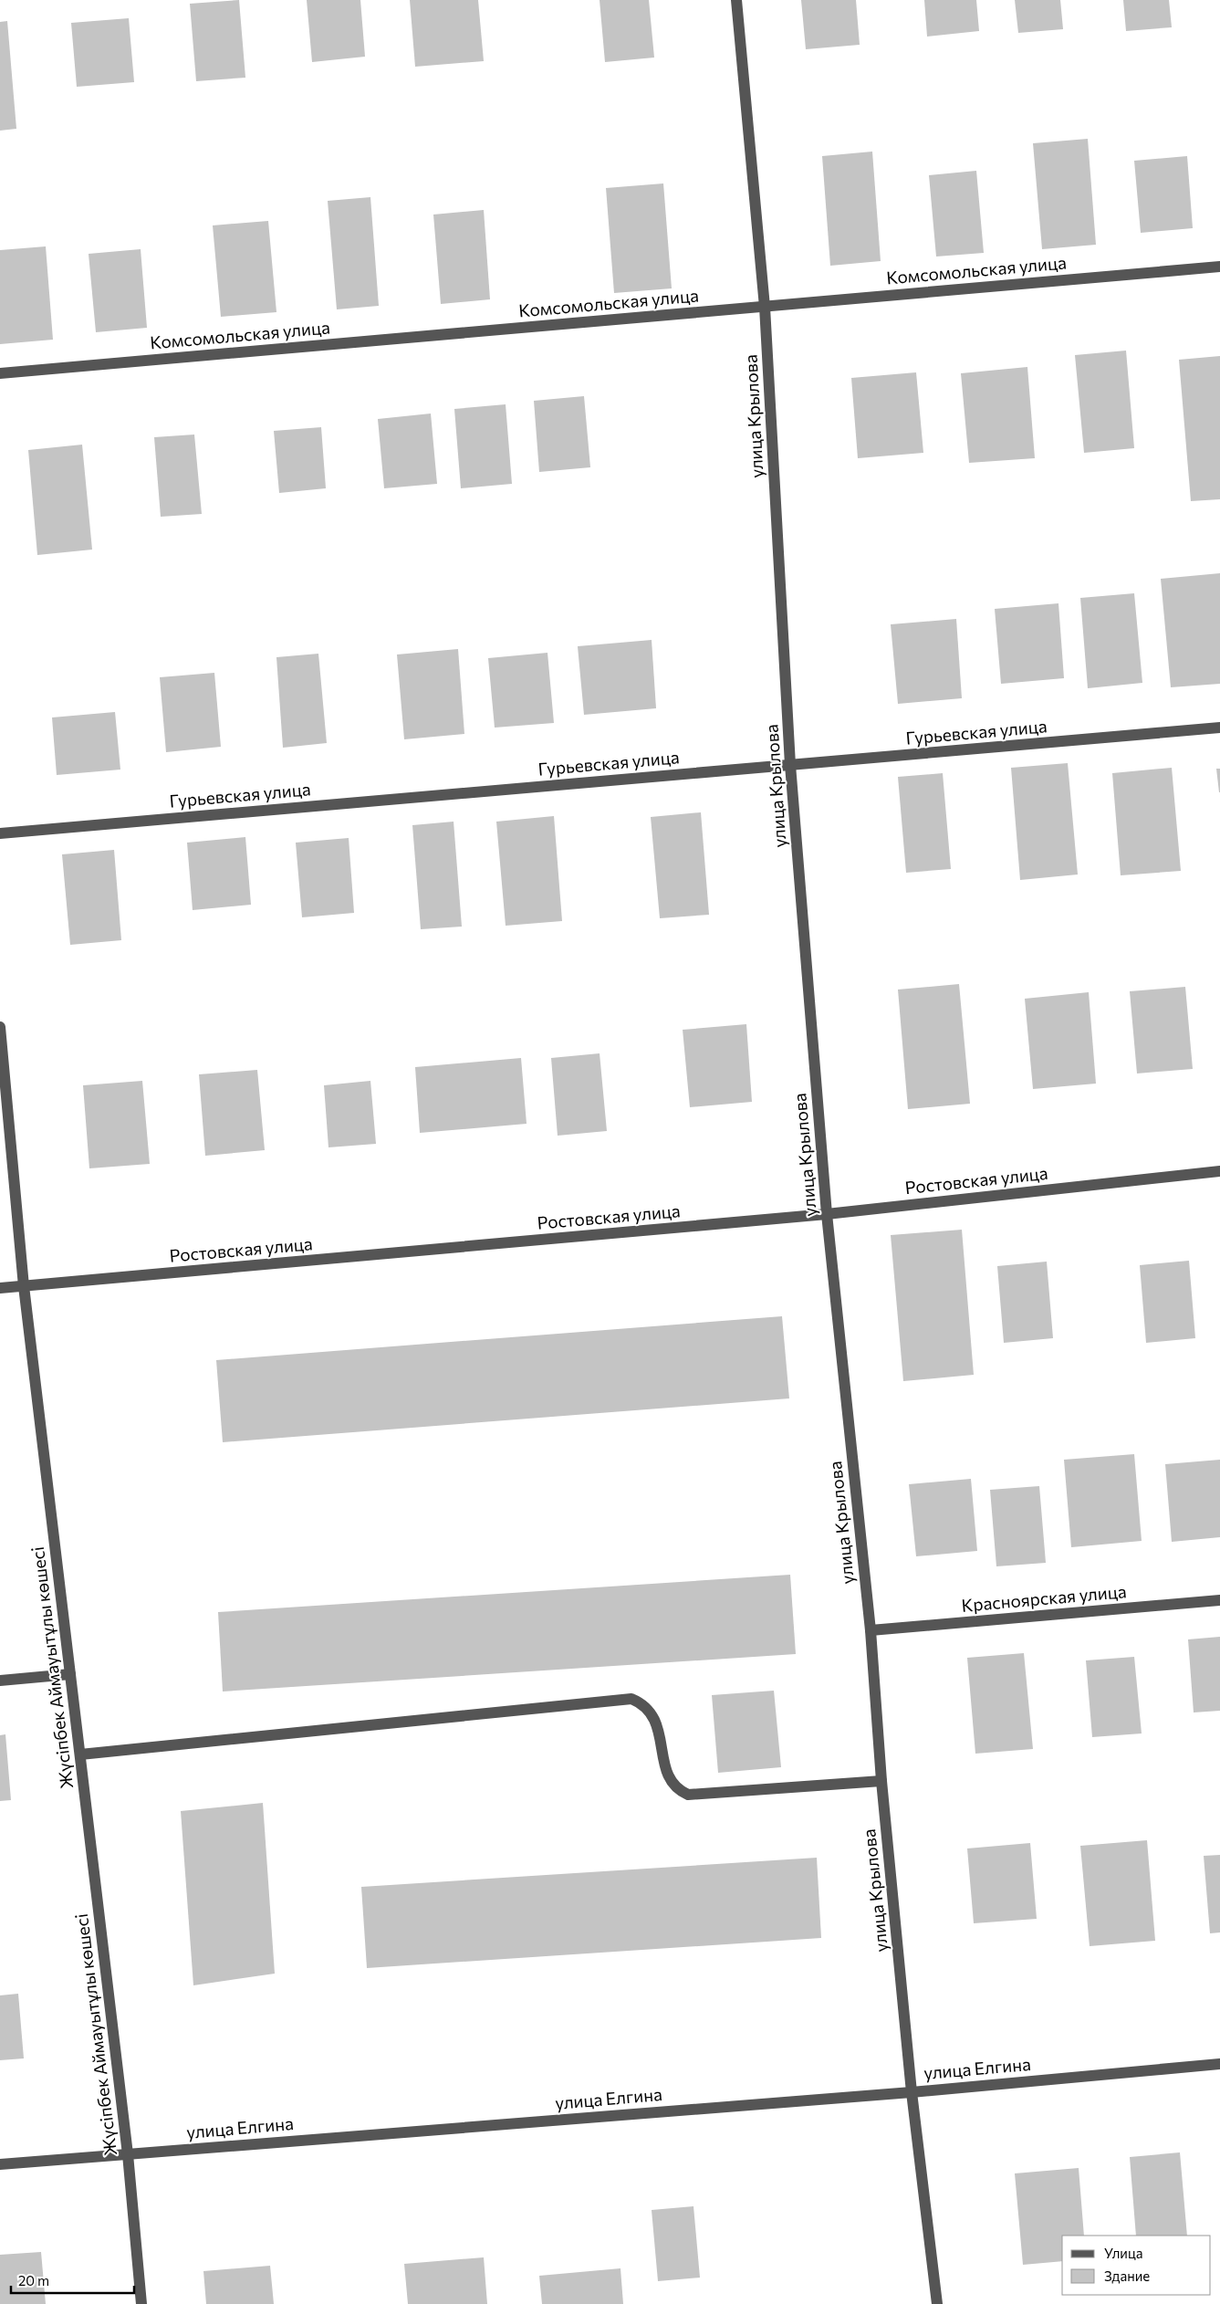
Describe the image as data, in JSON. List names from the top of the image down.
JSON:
{
  "streets": {
    "street": [
      "Комсомольская улица",
      "улица Крылова",
      "Гурьевская улица",
      "Ростовская улица",
      "Красноярская улица",
      "Жүсіпбек Аймауытұлы көшесі",
      "улица Елгина"
    ]
  },
  "crossings": [
    ["Комсомольская улица", "улица Крылова"],
    ["улица Крылова", "Гурьевская улица"],
    ["улица Крылова", "Ростовская улица"],
    ["улица Крылова", "Красноярская улица"],
    ["улица Крылова", "улица Елгина"],
    ["Ростовская улица", "Жүсіпбек Аймауытұлы көшесі"],
    ["Жүсіпбек Аймауытұлы көшесі", "улица Елгина"]
  ],
  "legend": ["Улица", "Здание"],
  "scale_bar": "20 m"
}
